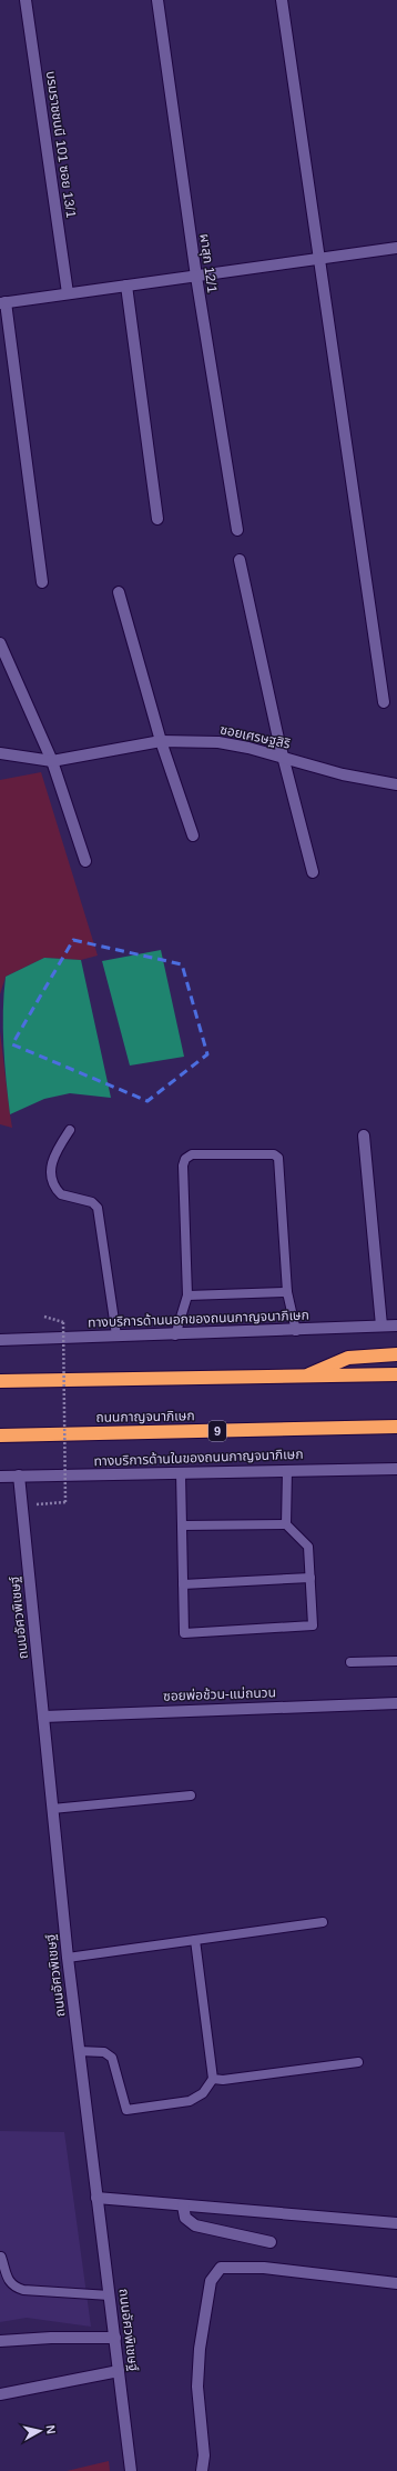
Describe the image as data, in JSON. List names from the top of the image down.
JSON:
{
  "streets": {
    "highway": ["ถนนกาญจนาภิเษก", "9"],
    "street": [
      "บรมราชชนนี 101 ซอย 13/1",
      "ผาสุก 12/1",
      "ซอยเศรษฐสิริ",
      "ทางบริการด้านนอกของถนนกาญจนาภิเษก",
      "ทางบริการด้านในของถนนกาญจนาภิเษก",
      "ถนนอัศวพิเชษฐ์",
      "ซอยพ่อช้วน-แม่ถนวน"
    ]
  },
  "crossings": [
    ["ทางบริการด้านในของถนนกาญจนาภิเษก", "ถนนอัศวพิเชษฐ์"],
    ["ถนนอัศวพิเชษฐ์", "ซอยพ่อช้วน-แม่ถนวน"]
  ],
  "north": "right"
}
